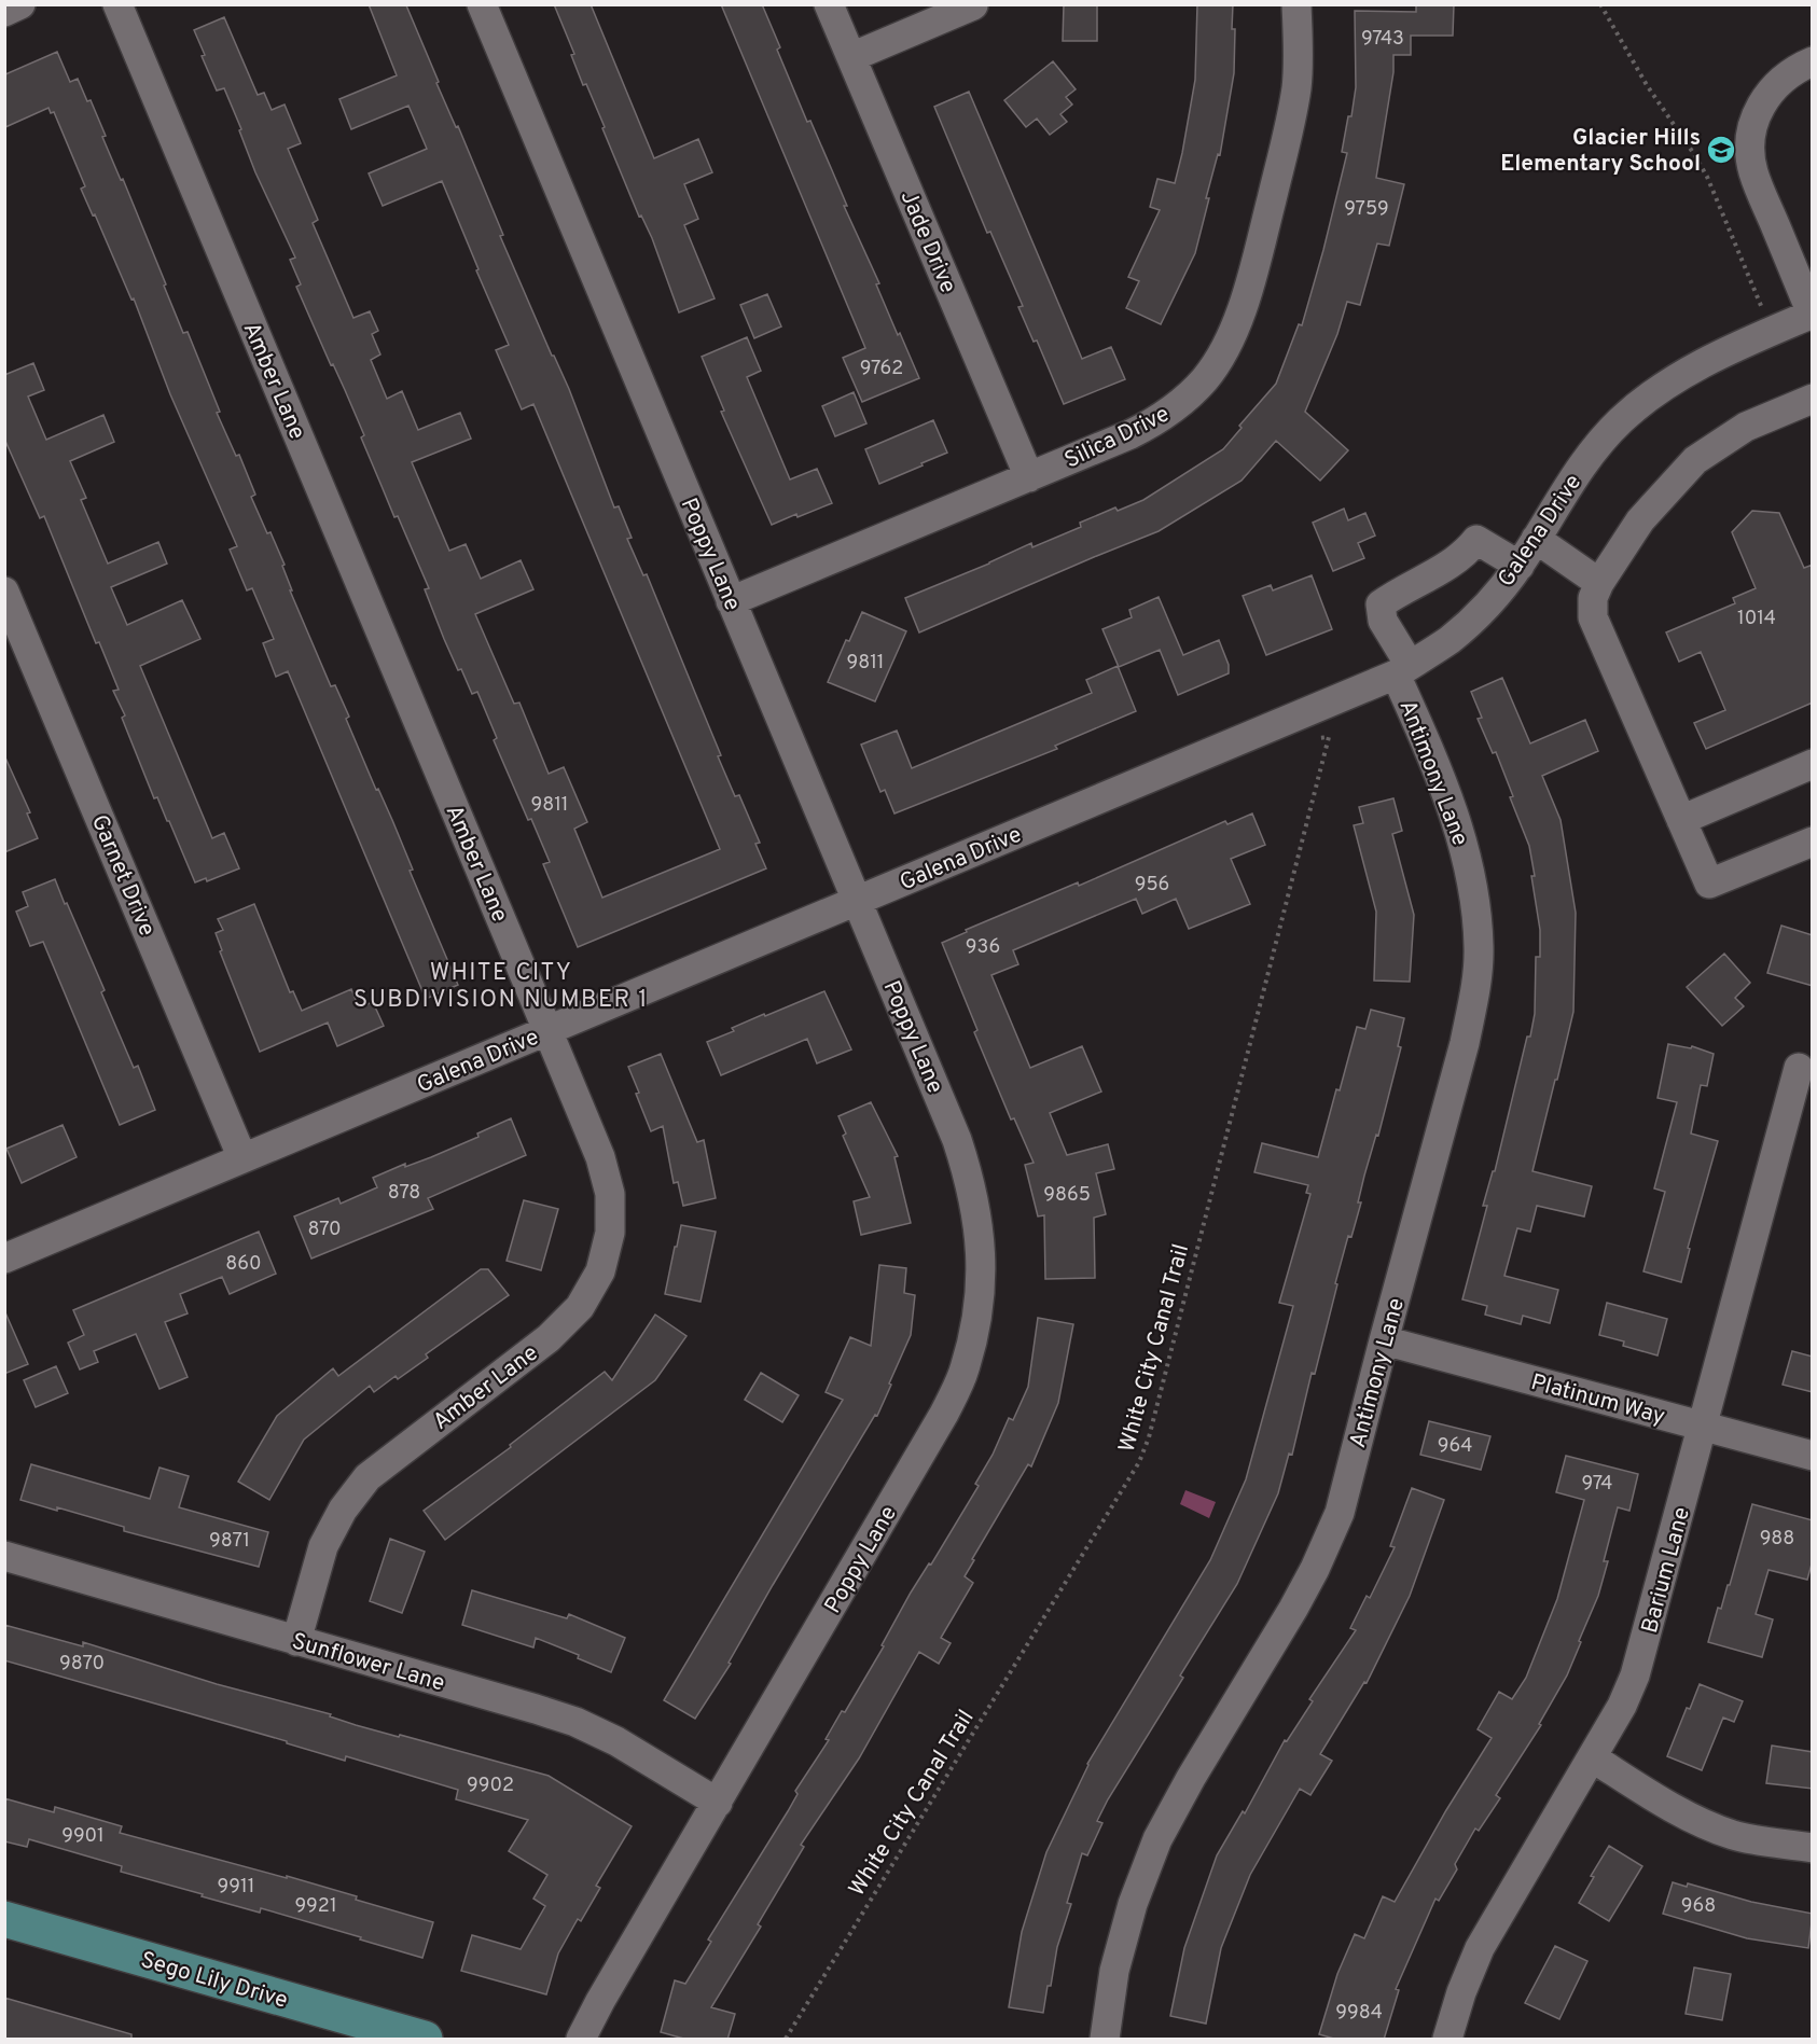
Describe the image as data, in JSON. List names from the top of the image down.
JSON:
{
  "streets": {
    "main road": ["Sego Lily Drive"],
    "street": [
      "Jade Drive",
      "Amber Lane",
      "Silica Drive",
      "Galena Drive",
      "Poppy Lane",
      "Antimony Lane",
      "Garnet Drive",
      "Platinum Way",
      "Barium Lane",
      "Sunflower Lane"
    ],
    "path": ["White City Canal Trail"]
  },
  "crossings": [
    ["Jade Drive", "Silica Drive"],
    ["Amber Lane", "Galena Drive"],
    ["Amber Lane", "Sunflower Lane"],
    ["Silica Drive", "Poppy Lane"],
    ["Galena Drive", "Poppy Lane"],
    ["Galena Drive", "Antimony Lane"],
    ["Galena Drive", "Garnet Drive"],
    ["Poppy Lane", "Sunflower Lane"],
    ["Antimony Lane", "Platinum Way"],
    ["Platinum Way", "Barium Lane"]
  ],
  "districts": ["WHITE CITY SUBDIVISION NUMBER 1"],
  "places": {
    "school or university": ["Glacier Hills Elementary School"]
  },
  "house_numbers": [
    "9743",
    "9759",
    "9762",
    "1014",
    "9811",
    "9811",
    "956",
    "936",
    "878",
    "9865",
    "870",
    "860",
    "964",
    "974",
    "988",
    "9871",
    "9870",
    "9902",
    "9901",
    "9911",
    "9921",
    "968",
    "9984"
  ]
}
